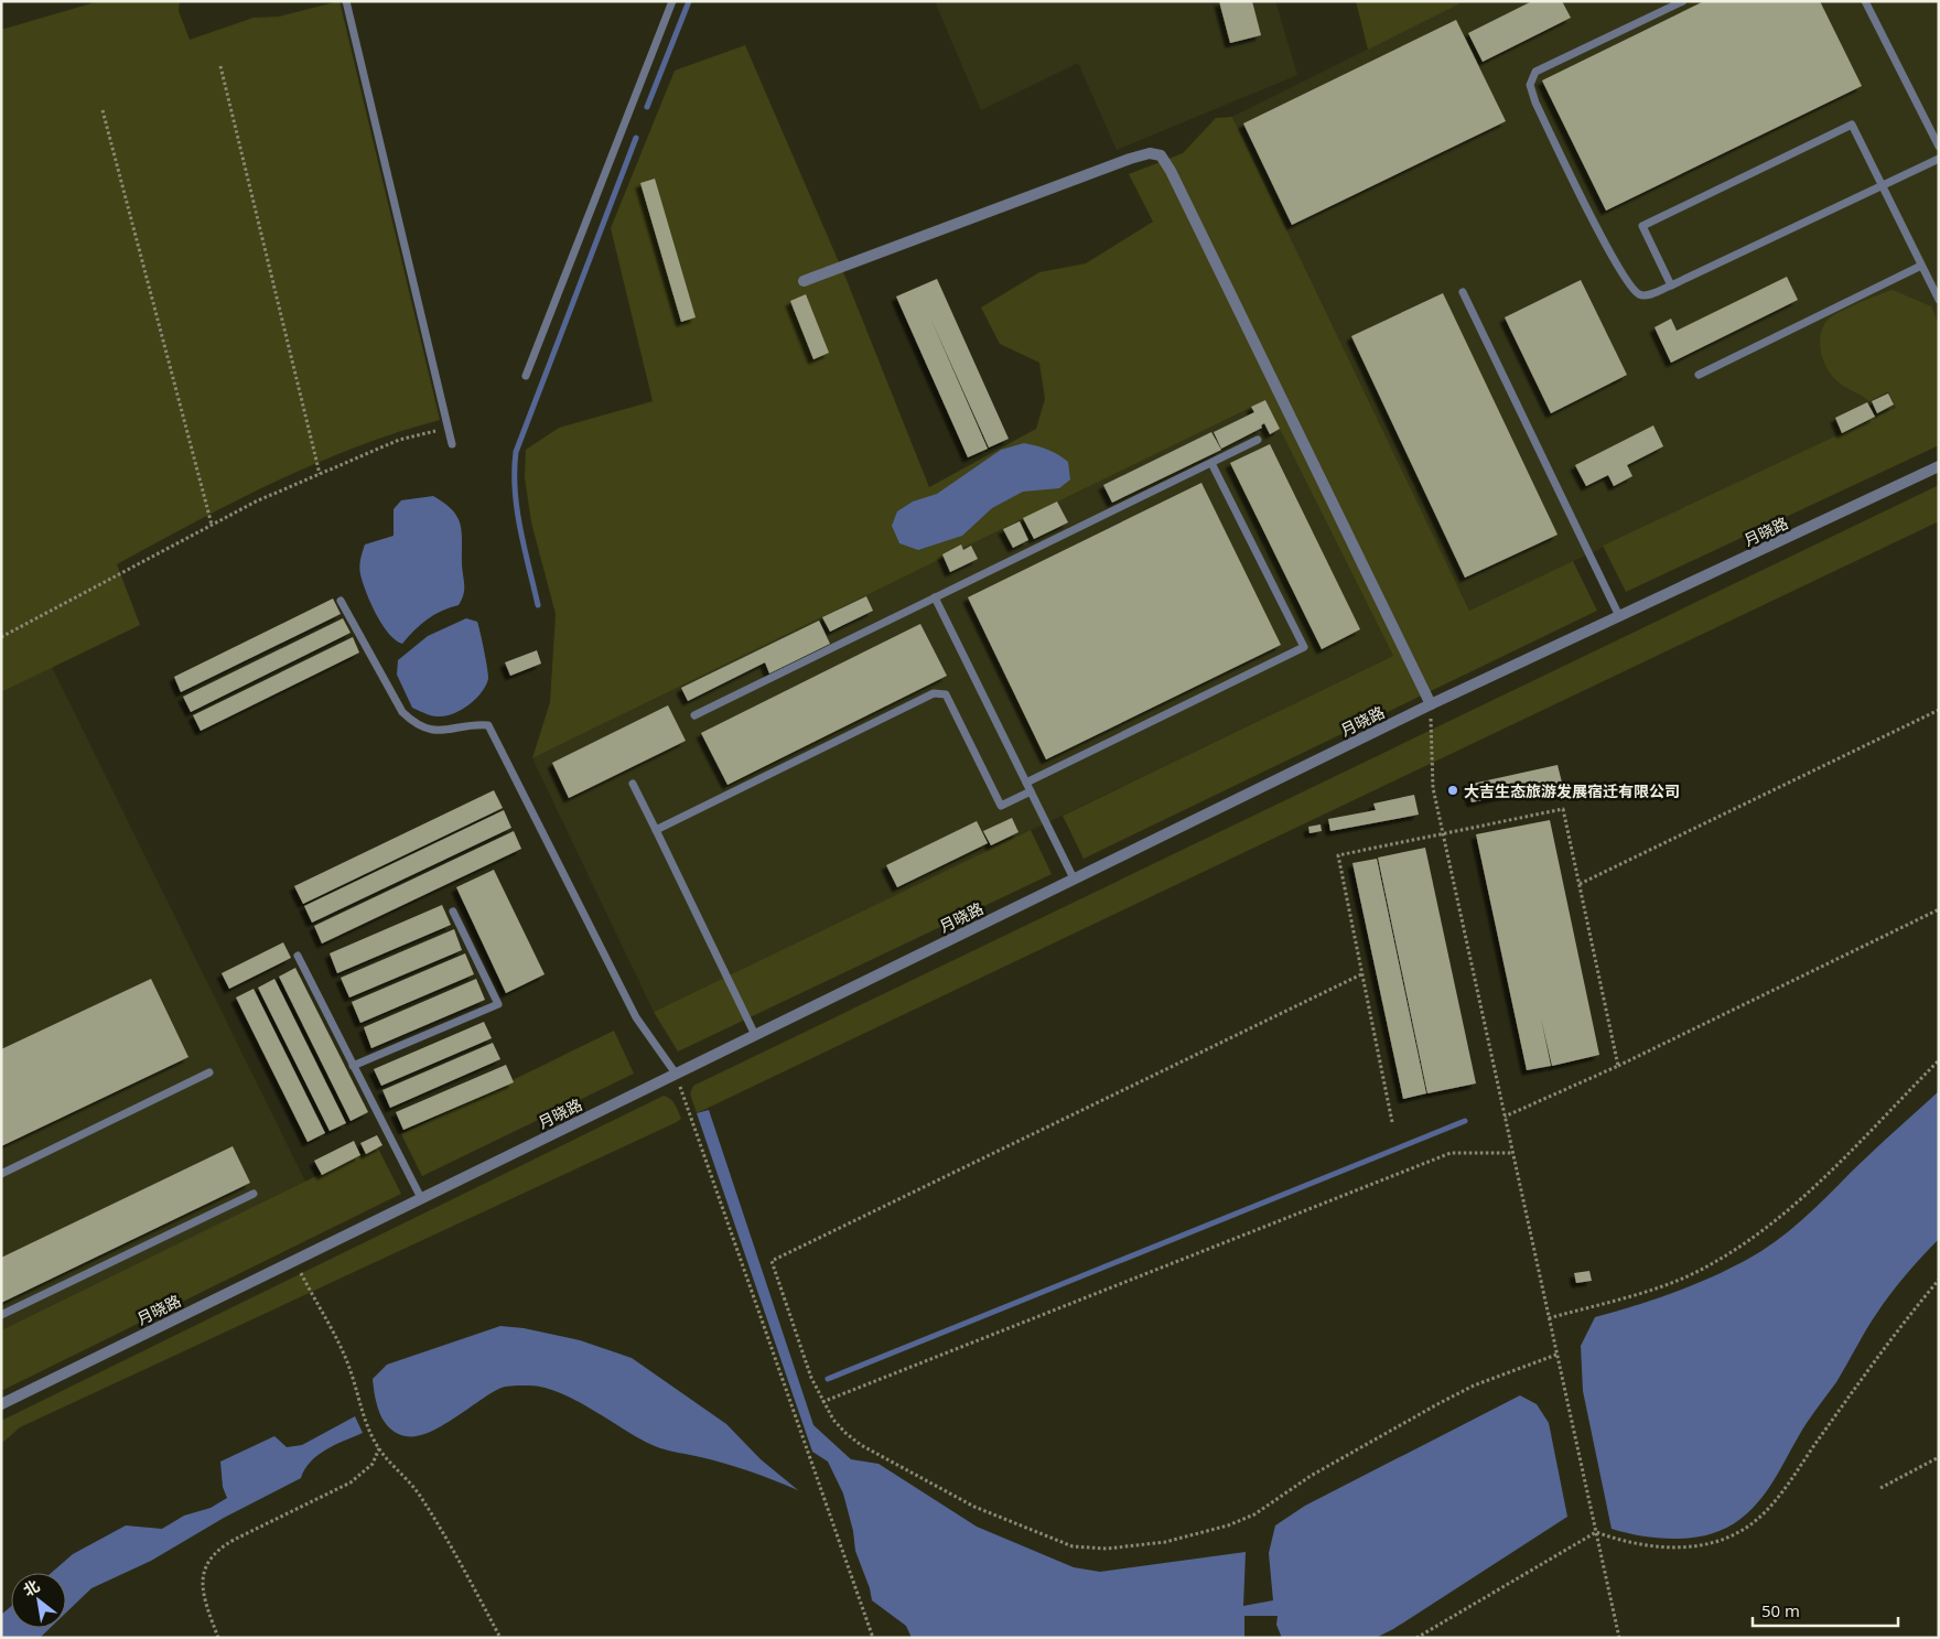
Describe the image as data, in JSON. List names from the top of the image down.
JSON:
{
  "streets": {
    "street": ["月晓路"]
  },
  "places": ["大吉生态旅游发展宿迁有限公司"],
  "scale_bar": "50 m",
  "north": "top left"
}
